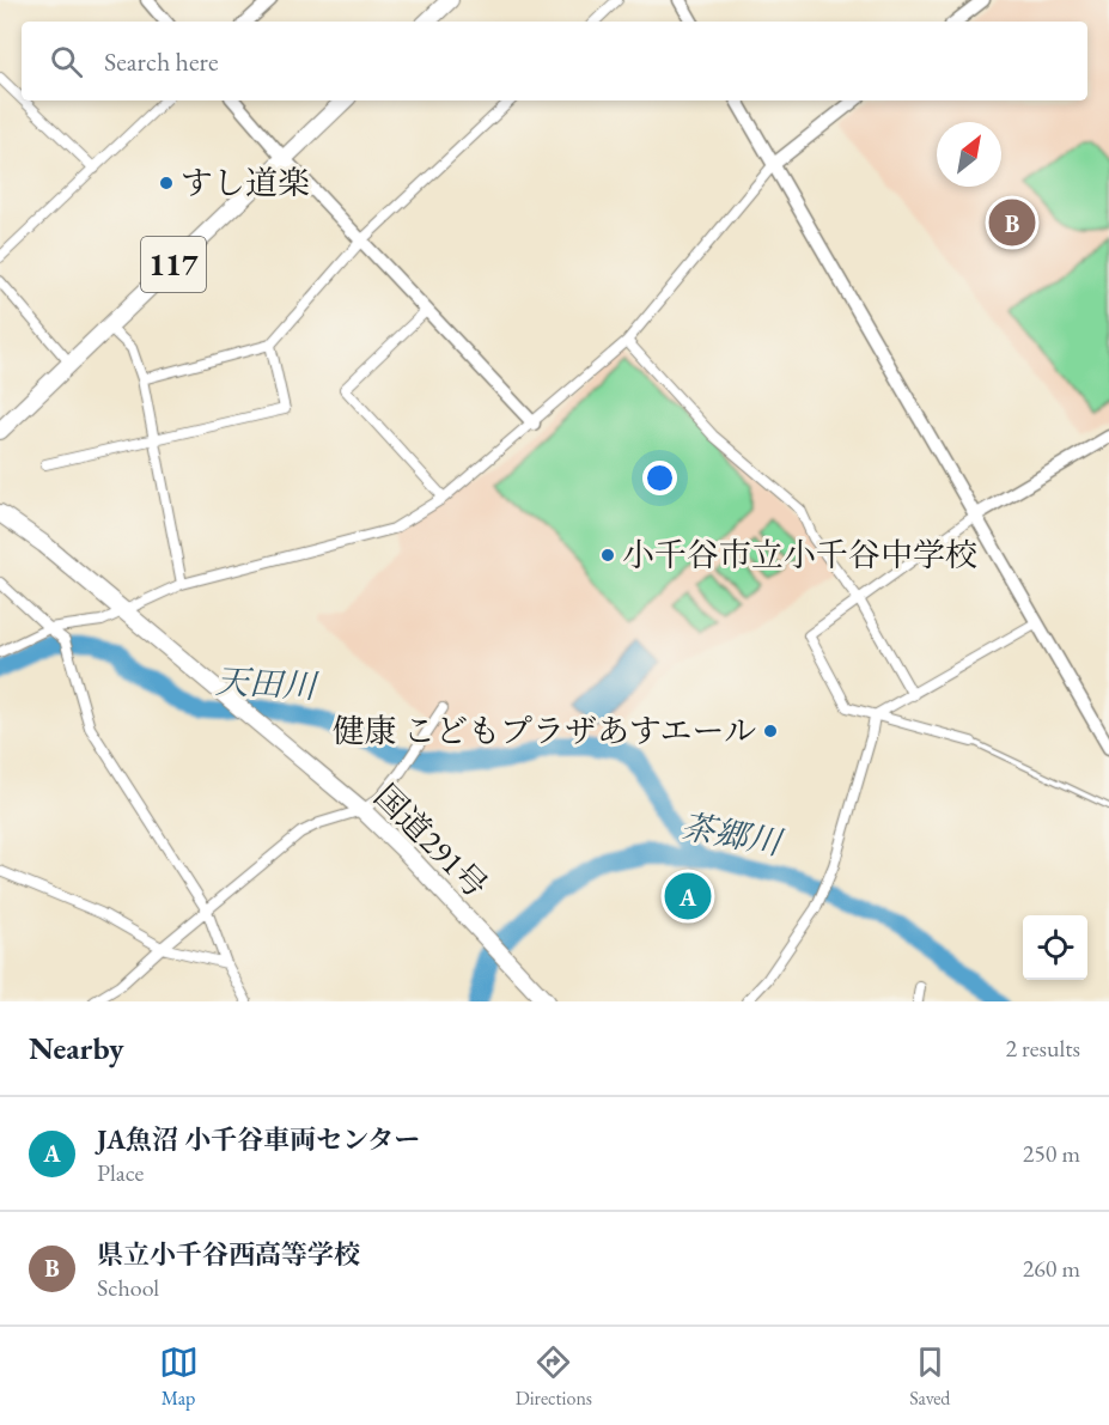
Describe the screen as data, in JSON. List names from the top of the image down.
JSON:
{
  "streets": {
    "highway": ["117", "国道291号"]
  },
  "water": ["天田川", "茶郷川"],
  "places": ["すし道楽", "小千谷市立小千谷中学校", "健康 こどもプラザあすエール"],
  "north": "top right",
  "page": {
    "search": "Search here",
    "pins": ["B", "A"],
    "heading": ["Nearby", "2 results"],
    "list": [
      {
        "mark": "A",
        "name": "JA魚沼 小千谷車両センター",
        "note": "Place",
        "value": "250 m"
      },
      {
        "mark": "B",
        "name": "県立小千谷西高等学校",
        "note": "School",
        "value": "260 m"
      }
    ],
    "nav": ["Map", "Directions", "Saved"]
  }
}
